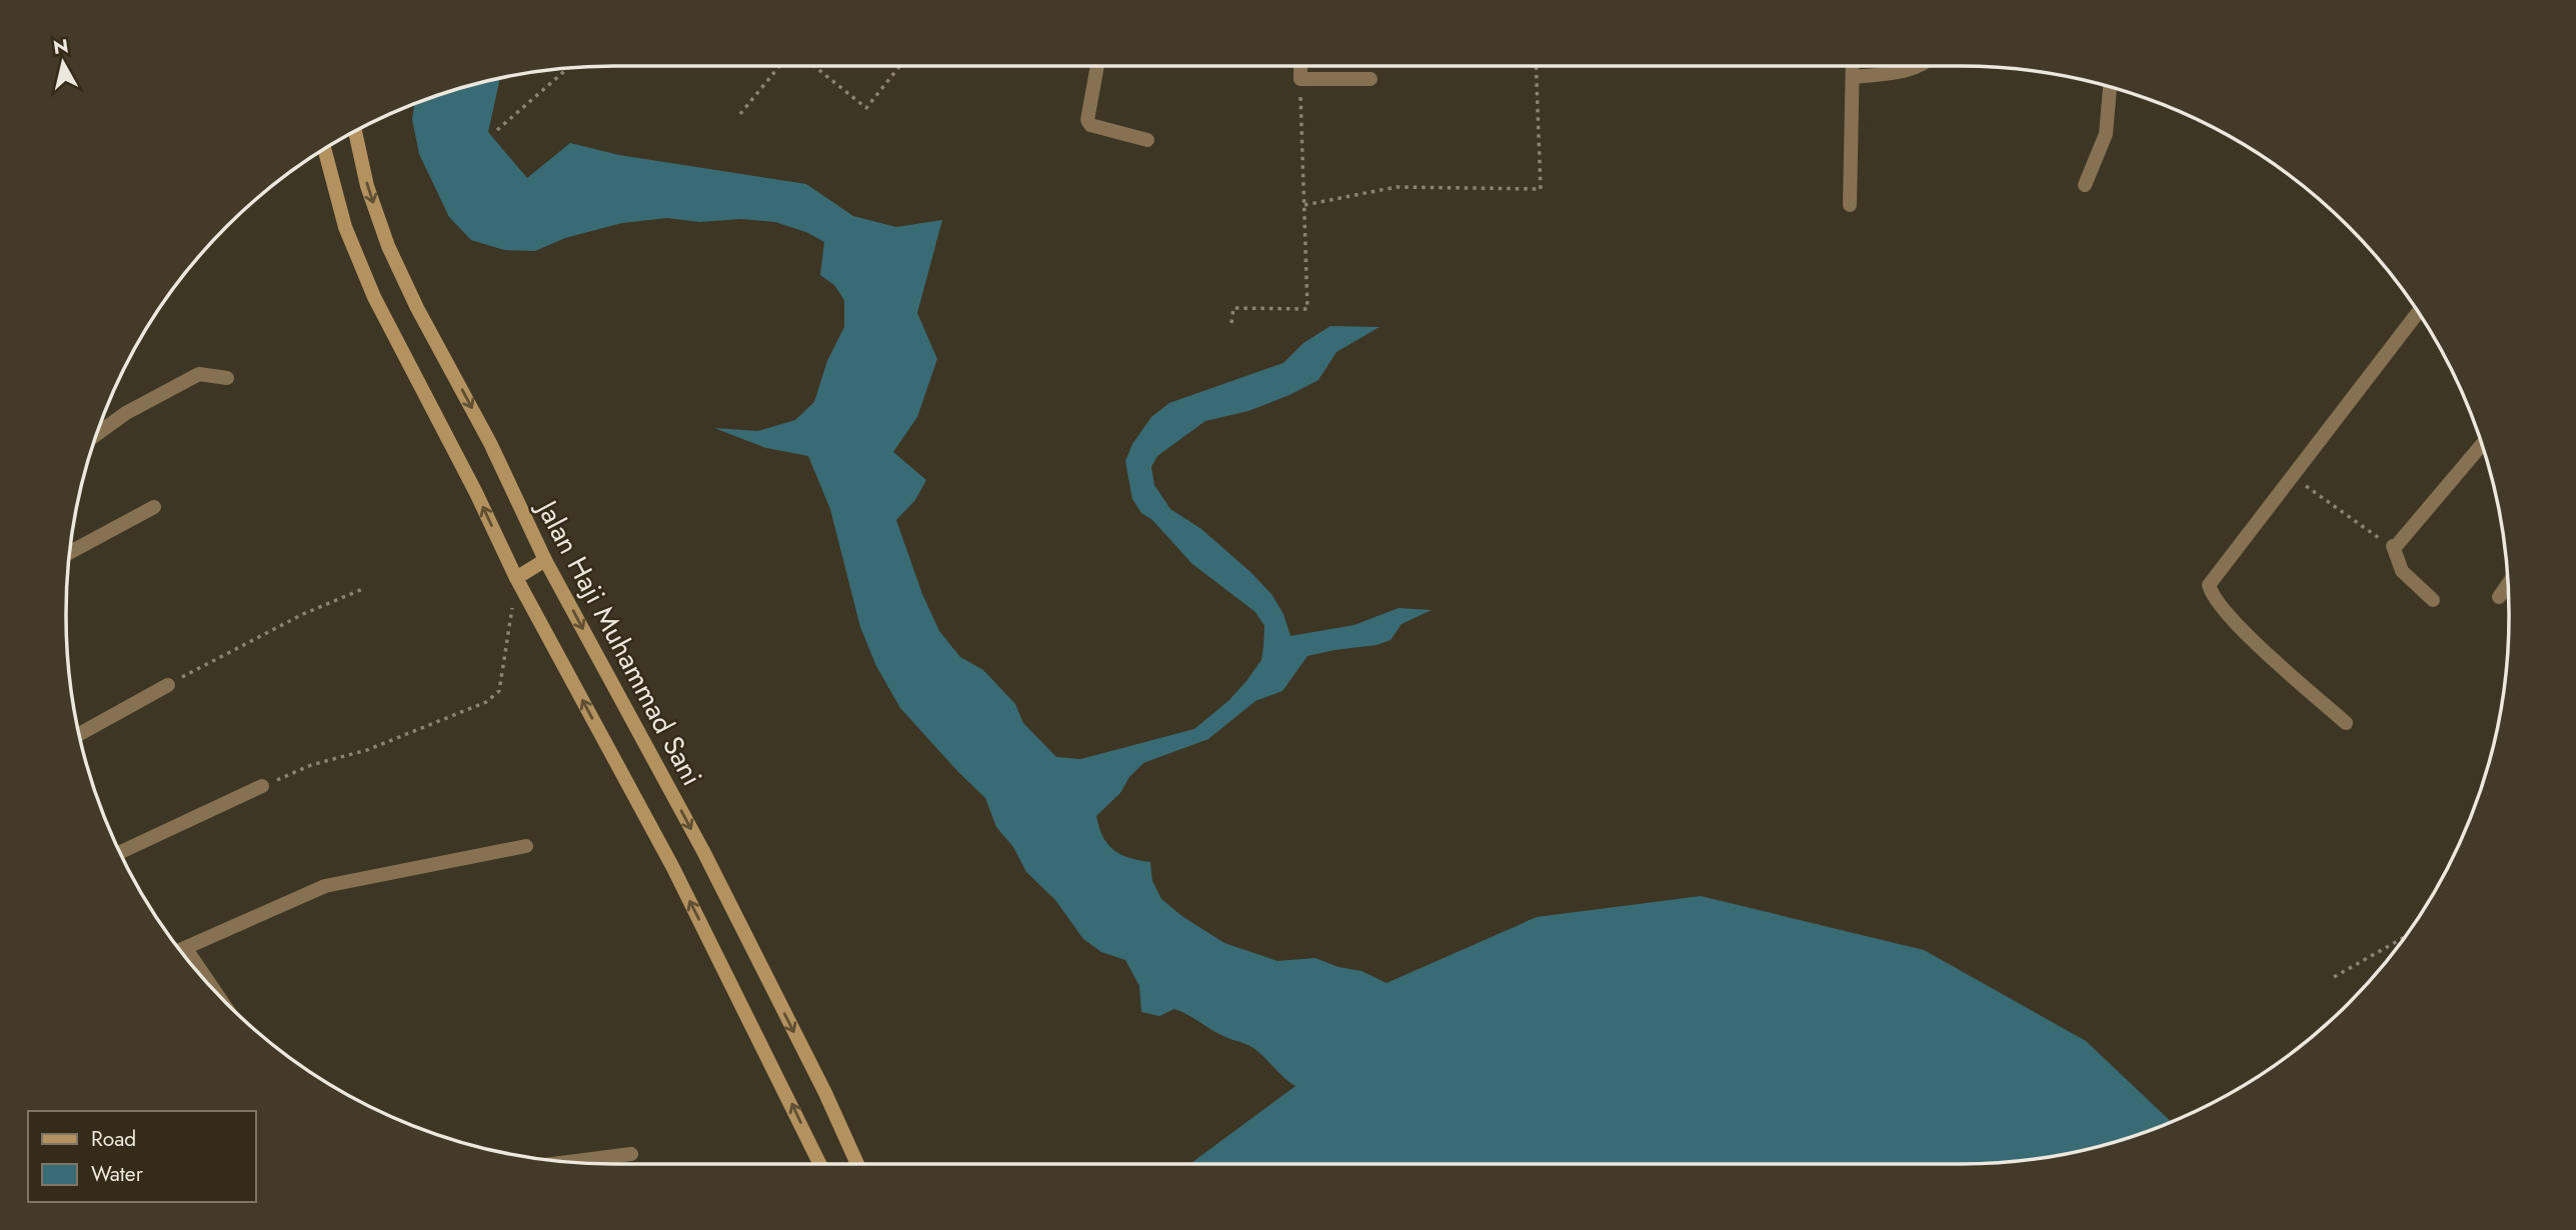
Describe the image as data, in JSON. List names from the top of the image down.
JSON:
{
  "streets": {
    "main road": ["Jalan Haji Muhammad Sani"]
  },
  "legend": ["Road", "Water"],
  "north": "top"
}
